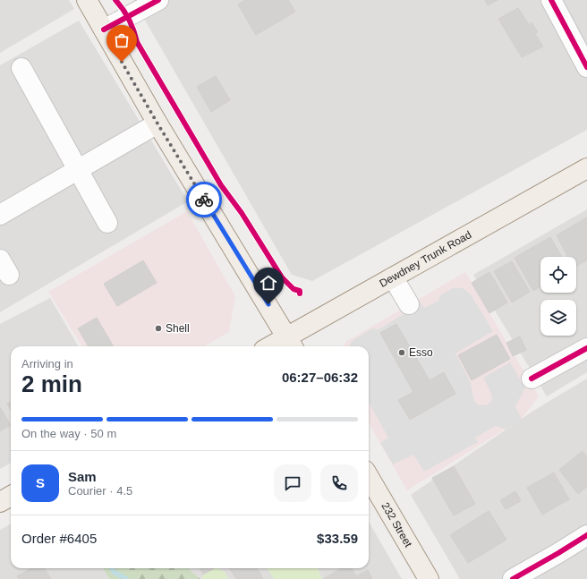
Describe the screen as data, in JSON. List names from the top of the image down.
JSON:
{
  "streets": {
    "main road": ["Dewdney Trunk Road", "232 Street"]
  },
  "places": ["Shell", "Esso"],
  "page": {
    "heading": ["2 min", "Arriving in", "06:27–06:32"],
    "panel": [
      "Sam",
      "Courier · 4.5",
      "Order #6405",
      "$33.59"
    ],
    "bar": "On the way · 50 m",
    "round": "S"
  }
}
